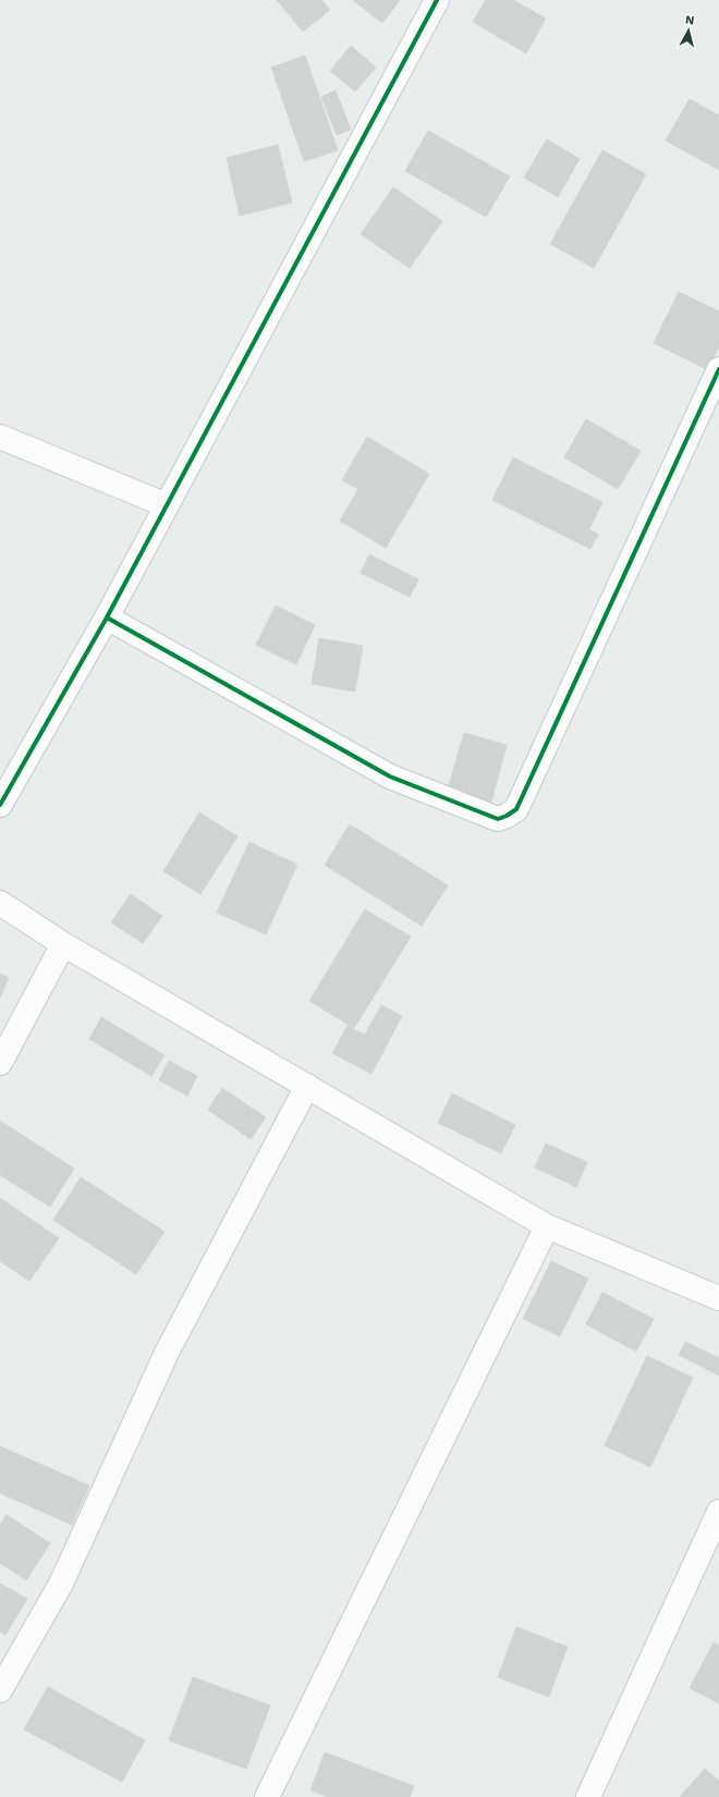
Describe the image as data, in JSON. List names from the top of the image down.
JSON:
{
  "north": "top"
}
